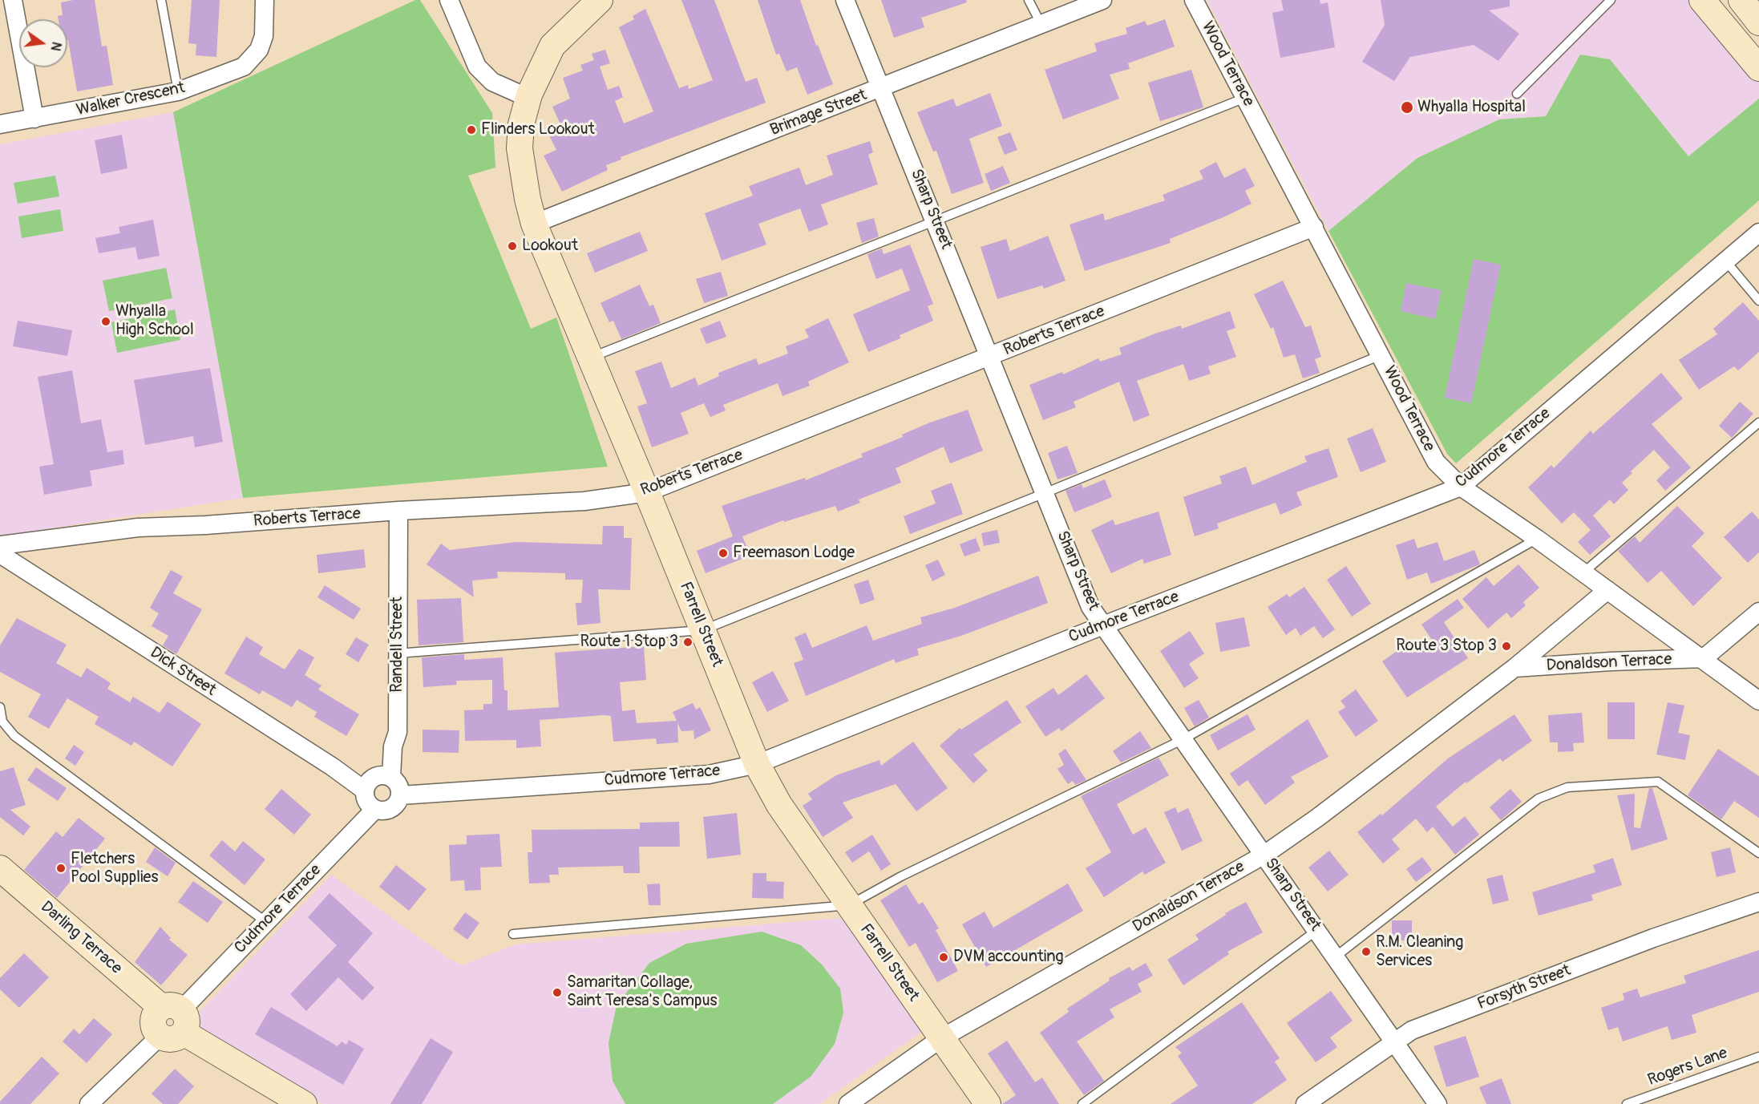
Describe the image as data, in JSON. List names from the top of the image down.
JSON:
{
  "streets": {
    "main road": ["Farrell Street", "Darling Terrace"],
    "street": [
      "Wood Terrace",
      "Walker Crescent",
      "Brimage Street",
      "Sharp Street",
      "Roberts Terrace",
      "Cudmore Terrace",
      "Randell Street",
      "Donaldson Terrace",
      "Dick Street",
      "Forsyth Street"
    ],
    "lane": ["Rogers Lane"]
  },
  "crossings": [
    ["Wood Terrace", "Roberts Terrace"],
    ["Wood Terrace", "Cudmore Terrace"],
    ["Wood Terrace", "Donaldson Terrace"],
    ["Brimage Street", "Sharp Street"],
    ["Brimage Street", "Farrell Street"],
    ["Sharp Street", "Roberts Terrace"],
    ["Sharp Street", "Cudmore Terrace"],
    ["Sharp Street", "Donaldson Terrace"],
    ["Sharp Street", "Forsyth Street"],
    ["Roberts Terrace", "Farrell Street"],
    ["Roberts Terrace", "Randell Street"],
    ["Cudmore Terrace", "Farrell Street"],
    ["Cudmore Terrace", "Randell Street"],
    ["Cudmore Terrace", "Dick Street"],
    ["Cudmore Terrace", "Darling Terrace"],
    ["Farrell Street", "Donaldson Terrace"],
    ["Randell Street", "Dick Street"]
  ],
  "places": [
    "Whyalla Hospital",
    "Flinders Lookout",
    "Lookout",
    "Whyalla High School",
    "Freemason Lodge",
    "Route 1 Stop 3",
    "Route 3 Stop 3",
    "Fletchers Pool Supplies",
    "R.M. Cleaning Services",
    "DVM accounting",
    "Samaritan Collage, Saint Teresa's Campus"
  ],
  "north": "right"
}
